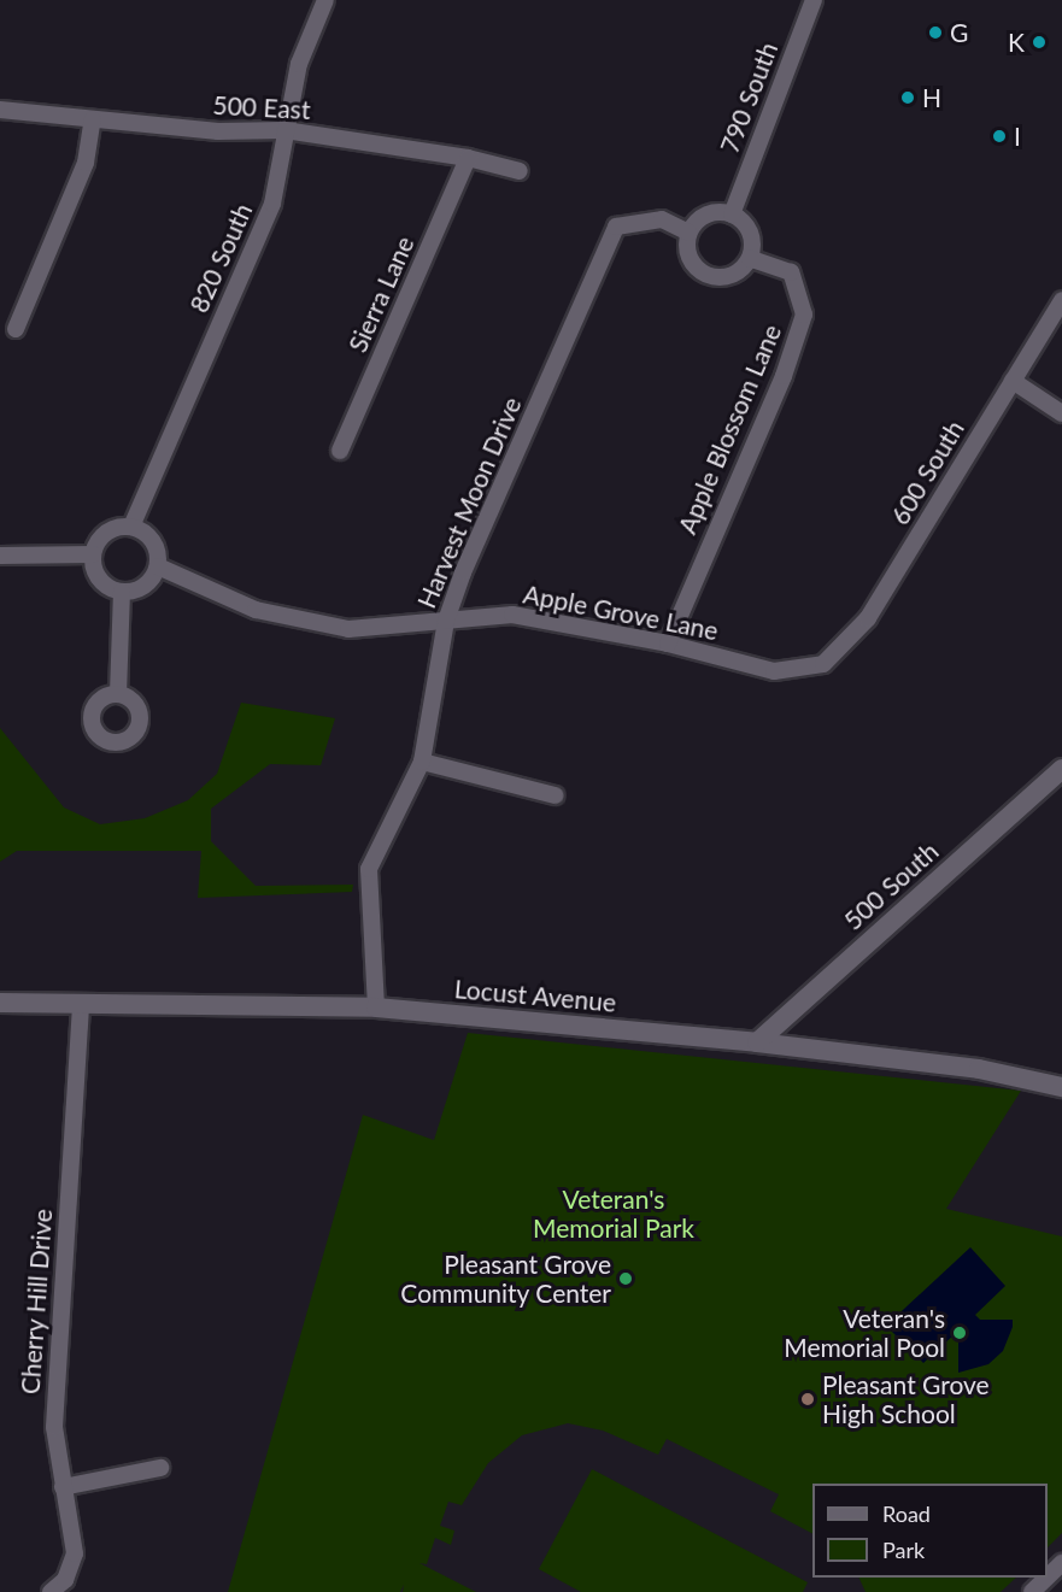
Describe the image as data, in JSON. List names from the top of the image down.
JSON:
{
  "streets": {
    "street": [
      "790 South",
      "500 East",
      "820 South",
      "Sierra Lane",
      "Apple Blossom Lane",
      "600 South",
      "Harvest Moon Drive",
      "Apple Grove Lane",
      "500 South",
      "Locust Avenue",
      "Cherry Hill Drive"
    ]
  },
  "crossings": [
    ["790 South", "Apple Blossom Lane"],
    ["790 South", "Harvest Moon Drive"],
    ["500 East", "820 South"],
    ["500 East", "Sierra Lane"],
    ["820 South", "Apple Grove Lane"],
    ["Apple Blossom Lane", "Harvest Moon Drive"],
    ["Apple Blossom Lane", "Apple Grove Lane"],
    ["600 South", "Apple Grove Lane"],
    ["Harvest Moon Drive", "Apple Grove Lane"],
    ["Harvest Moon Drive", "Locust Avenue"],
    ["500 South", "Locust Avenue"],
    ["Locust Avenue", "Cherry Hill Drive"]
  ],
  "parks": ["Veteran's Memorial Park"],
  "places": [
    "G",
    "K",
    "H",
    "I",
    "Pleasant Grove Community Center",
    "Veteran's Memorial Pool",
    "Pleasant Grove High School"
  ],
  "legend": ["Road", "Park"]
}
